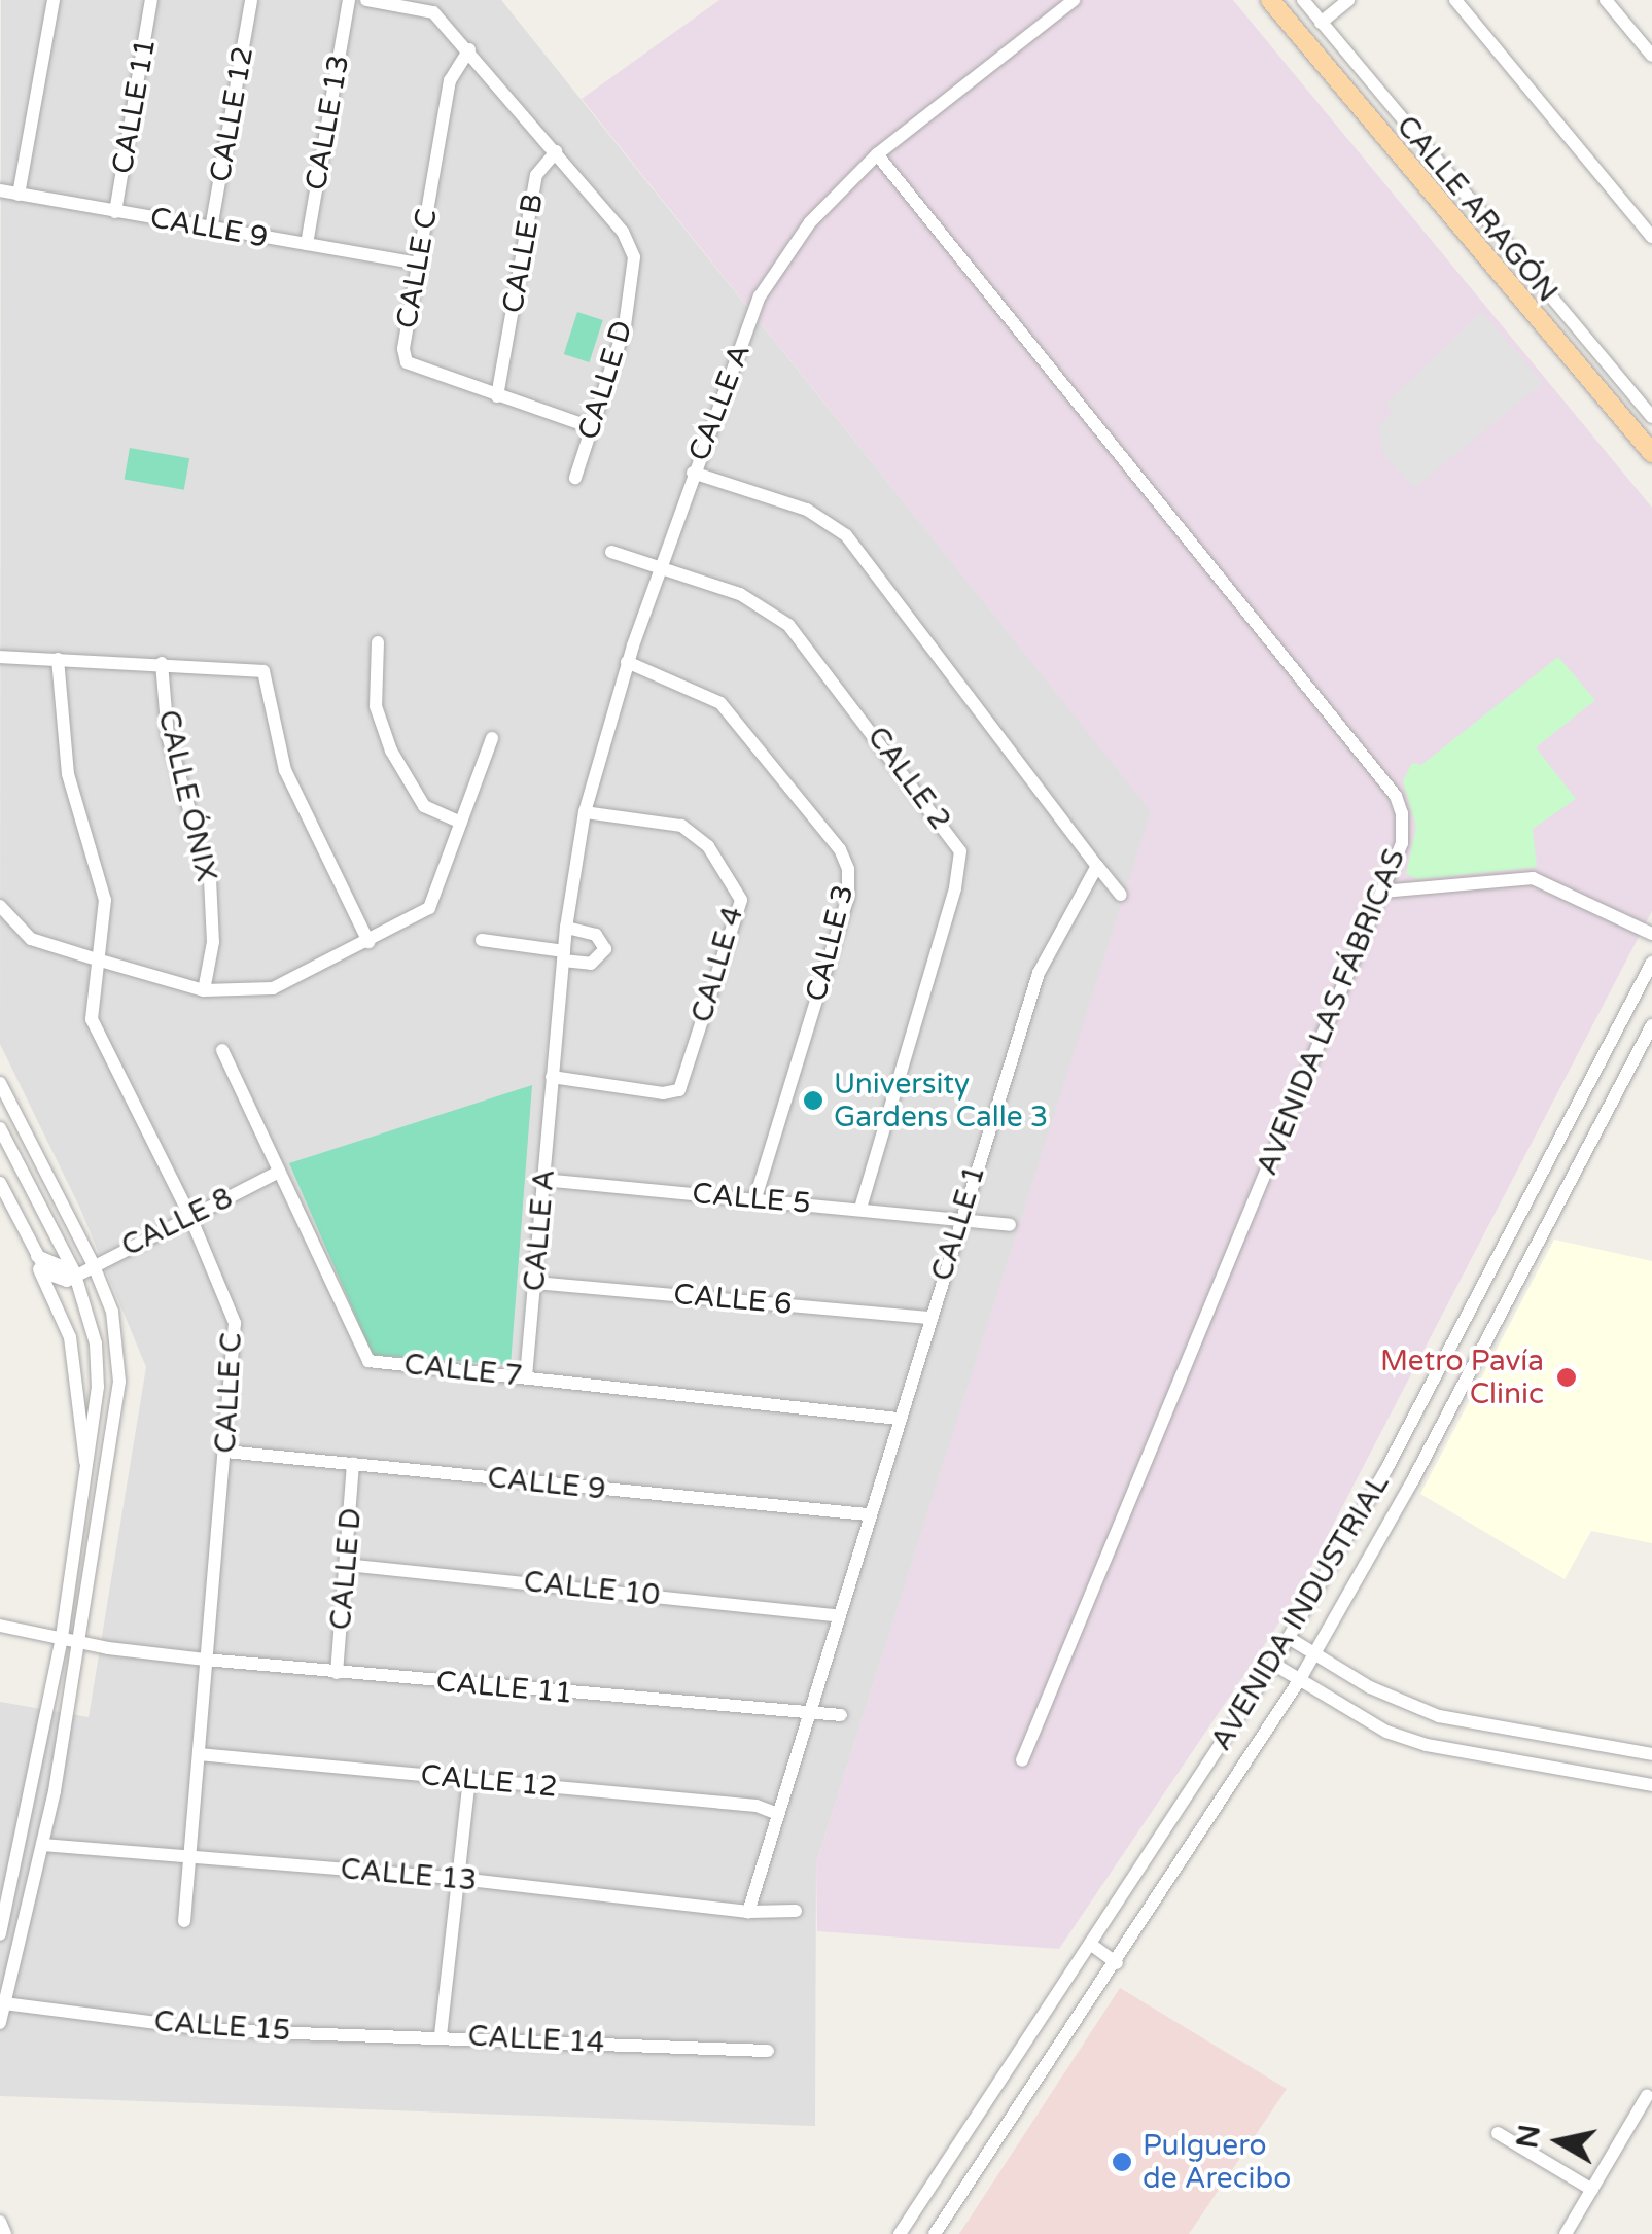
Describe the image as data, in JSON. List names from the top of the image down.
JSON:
{
  "streets": {
    "street": [
      "CALLE 11",
      "CALLE 12",
      "CALLE 13",
      "CALLE ARAGÓN",
      "CALLE 9",
      "CALLE B",
      "CALLE C",
      "CALLE D",
      "CALLE A",
      "CALLE 2",
      "CALLE ÓNIX",
      "CALLE 3",
      "CALLE 4",
      "AVENIDA LAS FÁBRICAS",
      "CALLE 5",
      "CALLE 8",
      "CALLE 1",
      "CALLE 6",
      "CALLE 7",
      "CALLE 10",
      "AVENIDA INDUSTRIAL",
      "CALLE 15",
      "CALLE 14"
    ]
  },
  "crossings": [
    ["CALLE 11", "CALLE 9"],
    ["CALLE 11", "CALLE C"],
    ["CALLE 11", "CALLE D"],
    ["CALLE 11", "CALLE 1"],
    ["CALLE 12", "CALLE 9"],
    ["CALLE 12", "CALLE C"],
    ["CALLE 12", "CALLE 1"],
    ["CALLE 12", "CALLE 14"],
    ["CALLE 13", "CALLE 9"],
    ["CALLE 13", "CALLE C"],
    ["CALLE 13", "CALLE 1"],
    ["CALLE 13", "CALLE 14"],
    ["CALLE 9", "CALLE C"],
    ["CALLE 9", "CALLE D"],
    ["CALLE 9", "CALLE 1"],
    ["CALLE B", "CALLE C"],
    ["CALLE B", "CALLE D"],
    ["CALLE C", "CALLE D"],
    ["CALLE C", "CALLE 8"],
    ["CALLE D", "CALLE 10"],
    ["CALLE A", "CALLE 2"],
    ["CALLE A", "CALLE 3"],
    ["CALLE A", "CALLE 4"],
    ["CALLE A", "AVENIDA LAS FÁBRICAS"],
    ["CALLE A", "CALLE 5"],
    ["CALLE A", "CALLE 6"],
    ["CALLE A", "CALLE 7"],
    ["CALLE 2", "CALLE 5"],
    ["CALLE 3", "CALLE 5"],
    ["CALLE 5", "CALLE 1"],
    ["CALLE 8", "CALLE 7"],
    ["CALLE 1", "CALLE 6"],
    ["CALLE 1", "CALLE 7"],
    ["CALLE 1", "CALLE 10"],
    ["CALLE 15", "CALLE 14"]
  ],
  "places": ["University Gardens Calle 3", "Metro Pavía Clinic", "Pulguero de Arecibo"],
  "north": "left"
}
